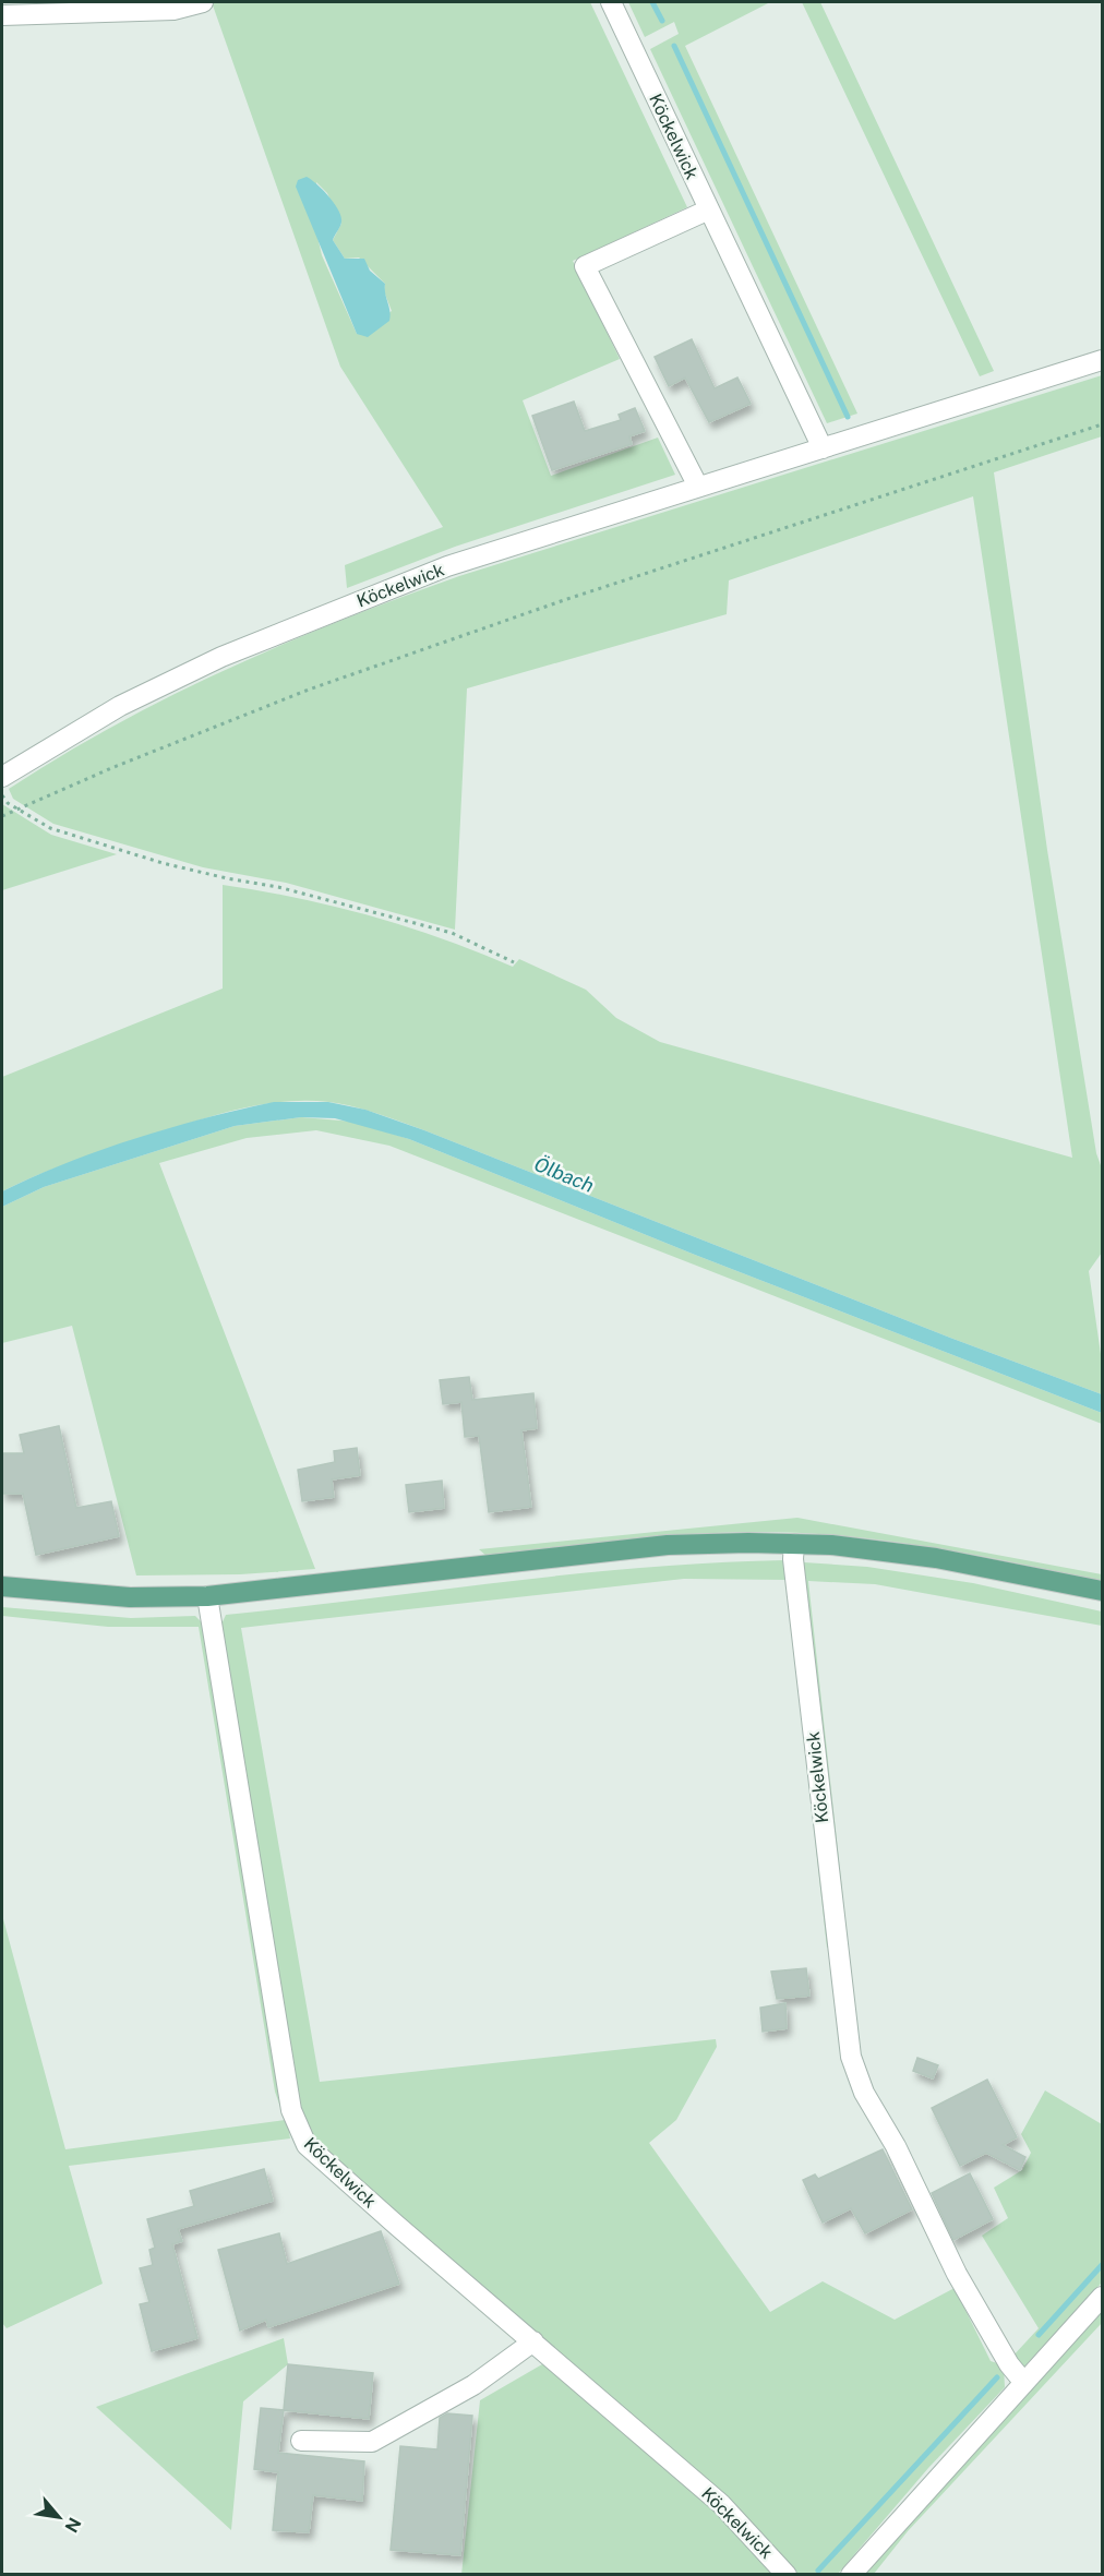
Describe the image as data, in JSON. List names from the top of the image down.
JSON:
{
  "streets": {
    "street": ["Köckelwick"]
  },
  "water": ["Ölbach"],
  "north": "bottom right"
}
